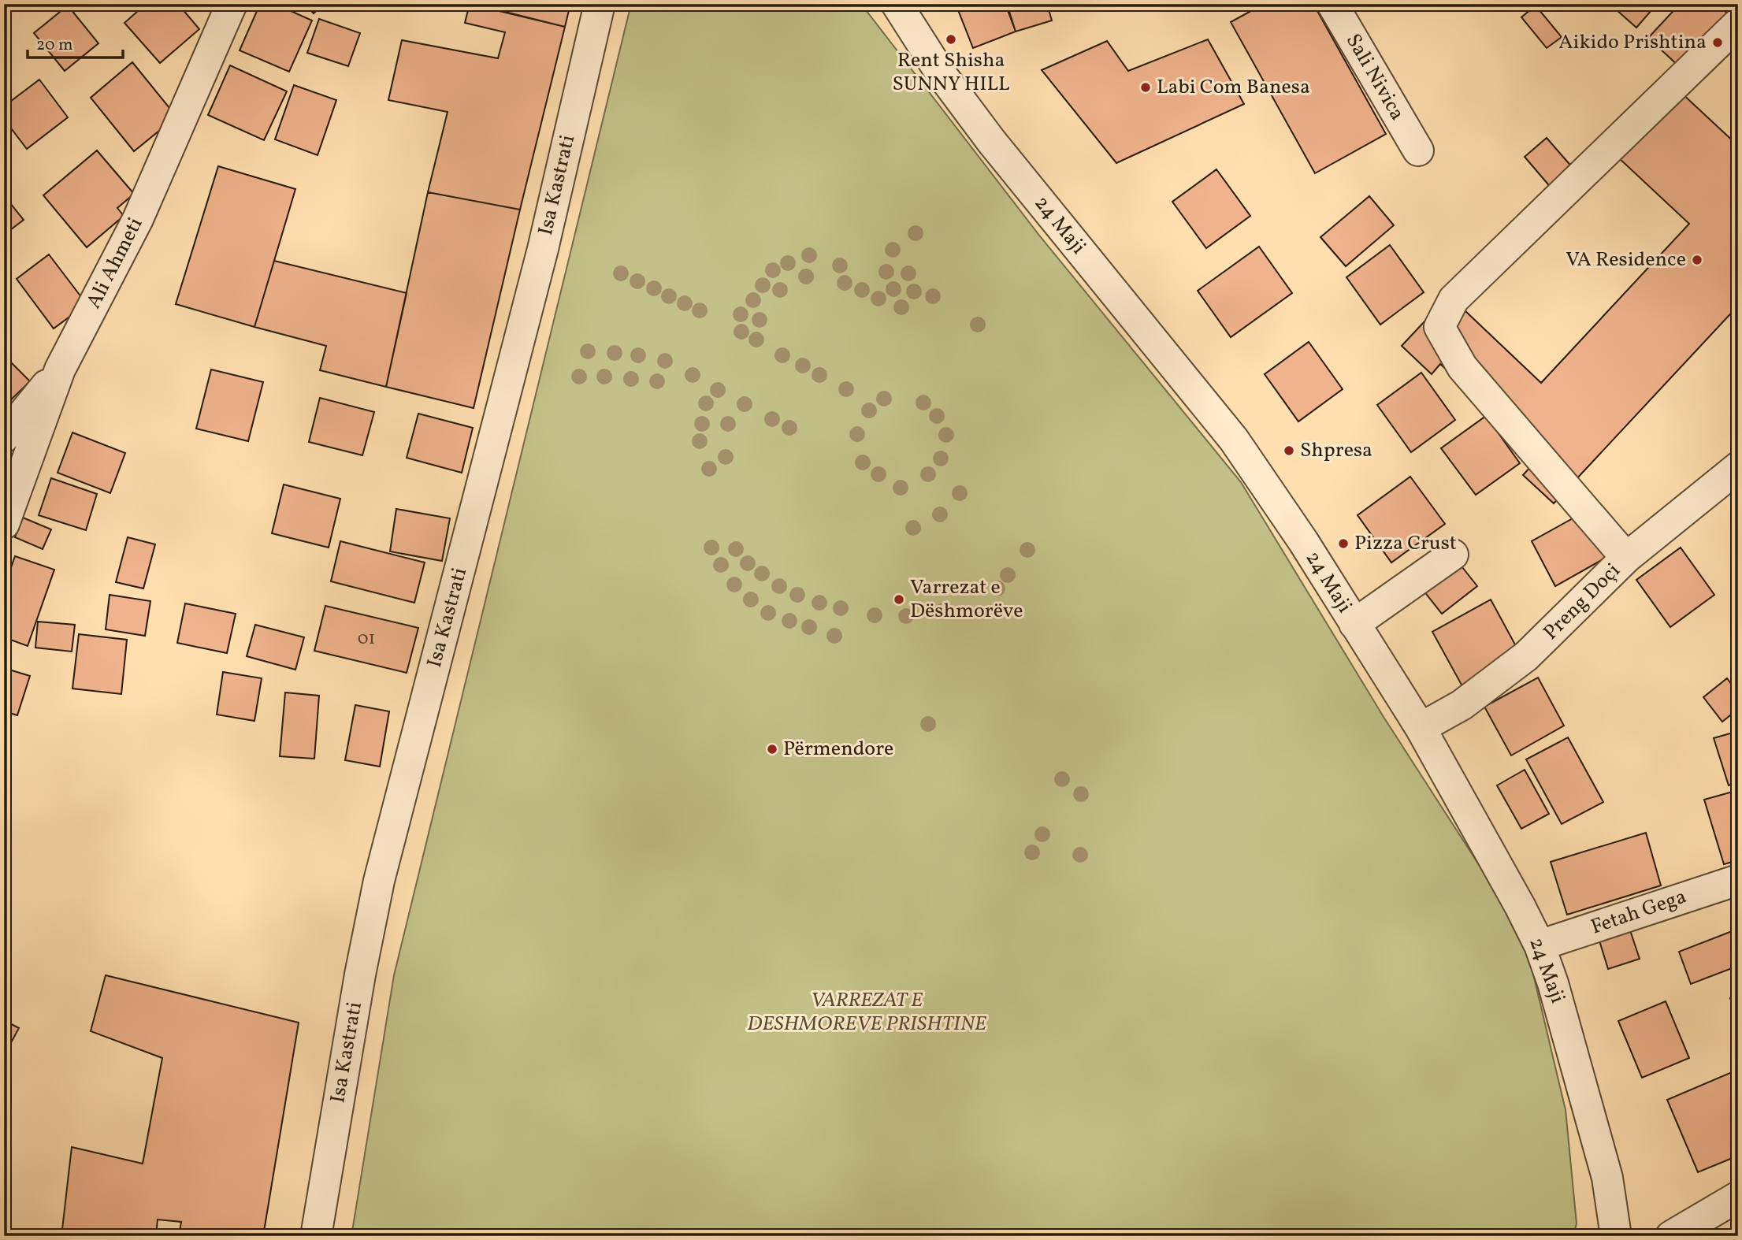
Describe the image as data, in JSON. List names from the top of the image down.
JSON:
{
  "streets": {
    "street": [
      "Sali Nivica",
      "Isa Kastrati",
      "24 Maji",
      "Ali Ahmeti",
      "Preng Doçi",
      "Fetah Gega"
    ]
  },
  "crossings": [
    ["24 Maji", "Preng Doçi"],
    ["24 Maji", "Fetah Gega"]
  ],
  "parks": ["VARREZAT E DESHMOREVE PRISHTINE"],
  "places": [
    "Rent Shisha SUNNY HILL",
    "Aikido Prishtina",
    "Labi Com Banesa",
    "VA Residence",
    "Shpresa",
    "Pizza Crust",
    "Varrezat e Dëshmorëve",
    "Përmendore"
  ],
  "house_numbers": ["01"],
  "scale_bar": "20 m"
}
